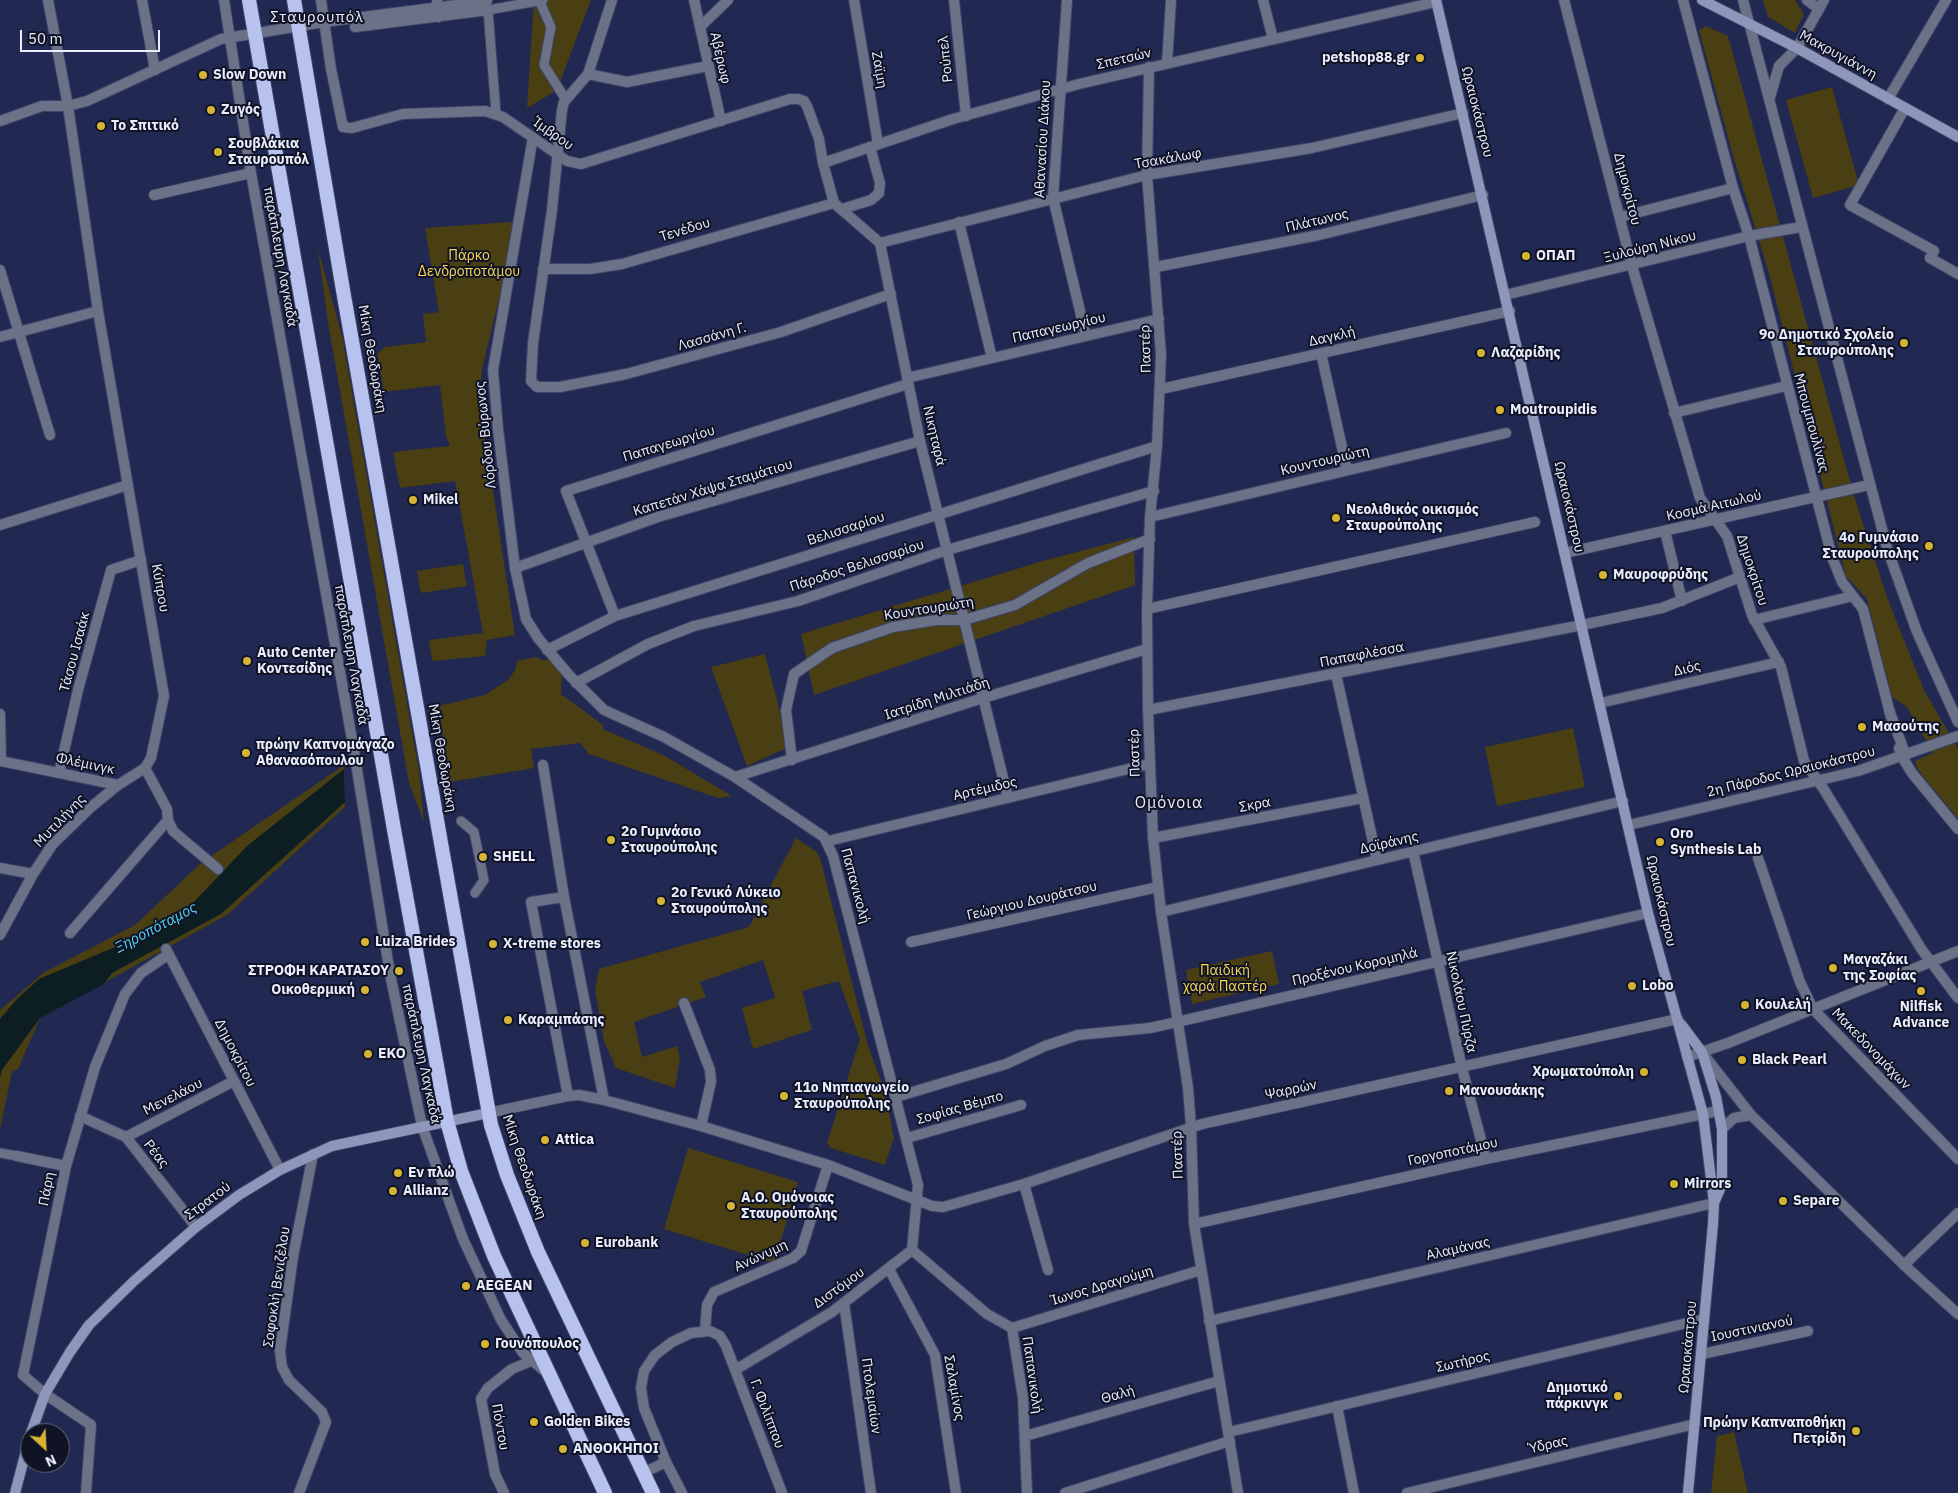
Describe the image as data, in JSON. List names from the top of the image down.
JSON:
{
  "streets": {
    "highway": ["Μίκη Θεοδωράκη"],
    "main road": ["Μακρυγιάννη", "Ωραιοκάστρου", "Στρατού"],
    "street": [
      "Αβέρωφ",
      "Ρούπελ",
      "Σπετσών",
      "Ζαϊμη",
      "Ίμβρου",
      "Αθανασίου Διάκου",
      "Τσακάλωφ",
      "Δημοκρίτου",
      "Πλάτωνος",
      "Τενέδου",
      "Ξυλούρη Νίκου",
      "παράπλευρη Λαγκαδά",
      "Παπαγεωργίου",
      "Λασσάνη Γ.",
      "Δαγκλή",
      "Παστέρ",
      "Μπουμπουλίνας",
      "Λόρδου Βύρωνος",
      "Νικηταρά",
      "Κουντουριώτη",
      "Καπετάν Χάψα Σταμάτιου",
      "Κοσμά Αιτωλού",
      "Βελισσαρίου",
      "Πάροδος Βελισσαρίου",
      "Κύπρου",
      "Τάσου Ισαάκ",
      "Παπαφλέσσα",
      "Διός",
      "Ιατρίδη Μιλτιάδη",
      "Φλέμινγκ",
      "2η Πάροδος Ωραιοκάστρου",
      "Αρτέμιδος",
      "Σκρα",
      "Μυτιλήνης",
      "Δοϊράνης",
      "Παπανικολή",
      "Γεώργιου Δουράτσου",
      "Προξένου Κορομηλά",
      "Νικολάου Πύρζα",
      "Μακεδονομάχων",
      "Ψαρρών",
      "Μενελάου",
      "Σοφίας Βέμπο",
      "Γοργοποτάμου",
      "Ρέας",
      "Πάρη",
      "Αλαμάνας",
      "Ανώνυμη",
      "Ίωνος Δραγούμη",
      "Σοφοκλή Βενιζέλου",
      "Διστόμου",
      "Ιουστινιανού",
      "Σωτήρος",
      "Σαλαμίνος",
      "Θαλή",
      "Πτολεμαίων",
      "Γ. Φιλίππου",
      "Πόντου",
      "Ύδρας"
    ]
  },
  "crossings": [
    ["Αβέρωφ", "Ίμβρου"],
    ["Ρούπελ", "Σπετσών"],
    ["Σπετσών", "Ζαϊμη"],
    ["Σπετσών", "Ωραιοκάστρου"],
    ["Σπετσών", "Ίμβρου"],
    ["Σπετσών", "Αθανασίου Διάκου"],
    ["Σπετσών", "Παστέρ"],
    ["Ζαϊμη", "Τενέδου"],
    ["Ωραιοκάστρου", "Τσακάλωφ"],
    ["Ωραιοκάστρου", "Πλάτωνος"],
    ["Ωραιοκάστρου", "Ξυλούρη Νίκου"],
    ["Ωραιοκάστρου", "Δαγκλή"],
    ["Ωραιοκάστρου", "Κοσμά Αιτωλού"],
    ["Ωραιοκάστρου", "Παπαφλέσσα"],
    ["Ωραιοκάστρου", "Διός"],
    ["Ωραιοκάστρου", "2η Πάροδος Ωραιοκάστρου"],
    ["Ωραιοκάστρου", "Δοϊράνης"],
    ["Ωραιοκάστρου", "Προξένου Κορομηλά"],
    ["Ωραιοκάστρου", "Ψαρρών"],
    ["Ωραιοκάστρου", "Γοργοποτάμου"],
    ["Ωραιοκάστρου", "Αλαμάνας"],
    ["Ωραιοκάστρου", "Ιουστινιανού"],
    ["Ωραιοκάστρου", "Σωτήρος"],
    ["Ωραιοκάστρου", "Ύδρας"],
    ["Ίμβρου", "Λόρδου Βύρωνος"],
    ["Αθανασίου Διάκου", "Τσακάλωφ"],
    ["Αθανασίου Διάκου", "Παπαγεωργίου"],
    ["Τσακάλωφ", "Παστέρ"],
    ["Τσακάλωφ", "Νικηταρά"],
    ["Δημοκρίτου", "Ξυλούρη Νίκου"],
    ["Δημοκρίτου", "Κοσμά Αιτωλού"],
    ["Δημοκρίτου", "Παπαφλέσσα"],
    ["Δημοκρίτου", "Διός"],
    ["Δημοκρίτου", "2η Πάροδος Ωραιοκάστρου"],
    ["Δημοκρίτου", "Μενελάου"],
    ["Δημοκρίτου", "Πάρη"],
    ["Δημοκρίτου", "Στρατού"],
    ["Πλάτωνος", "Παστέρ"],
    ["Τενέδου", "Λασσάνη Γ."],
    ["Ξυλούρη Νίκου", "Μπουμπουλίνας"],
    ["παράπλευρη Λαγκαδά", "Στρατού"],
    ["παράπλευρη Λαγκαδά", "Πόντου"],
    ["Παπαγεωργίου", "Παστέρ"],
    ["Παπαγεωργίου", "Νικηταρά"],
    ["Παπαγεωργίου", "Καπετάν Χάψα Σταμάτιου"],
    ["Παπαγεωργίου", "Βελισσαρίου"],
    ["Λασσάνη Γ.", "Νικηταρά"],
    ["Δαγκλή", "Παστέρ"],
    ["Παστέρ", "Κουντουριώτη"],
    ["Παστέρ", "Βελισσαρίου"],
    ["Παστέρ", "Πάροδος Βελισσαρίου"],
    ["Παστέρ", "Παπαφλέσσα"],
    ["Παστέρ", "Ιατρίδη Μιλτιάδη"],
    ["Παστέρ", "Αρτέμιδος"],
    ["Παστέρ", "Σκρα"],
    ["Παστέρ", "Δοϊράνης"],
    ["Παστέρ", "Γεώργιου Δουράτσου"],
    ["Παστέρ", "Προξένου Κορομηλά"],
    ["Παστέρ", "Ψαρρών"],
    ["Παστέρ", "Γοργοποτάμου"],
    ["Παστέρ", "Αλαμάνας"],
    ["Παστέρ", "Ίωνος Δραγούμη"],
    ["Παστέρ", "Σωτήρος"],
    ["Παστέρ", "Θαλή"],
    ["Μίκη Θεοδωράκη", "Ψαρρών"],
    ["Μίκη Θεοδωράκη", "Στρατού"],
    ["Μπουμπουλίνας", "Κοσμά Αιτωλού"],
    ["Μπουμπουλίνας", "2η Πάροδος Ωραιοκάστρου"],
    ["Λόρδου Βύρωνος", "Καπετάν Χάψα Σταμάτιου"],
    ["Λόρδου Βύρωνος", "Παπανικολή"],
    ["Νικηταρά", "Κουντουριώτη"],
    ["Νικηταρά", "Καπετάν Χάψα Σταμάτιου"],
    ["Νικηταρά", "Βελισσαρίου"],
    ["Νικηταρά", "Πάροδος Βελισσαρίου"],
    ["Νικηταρά", "Ιατρίδη Μιλτιάδη"],
    ["Νικηταρά", "Αρτέμιδος"],
    ["Κουντουριώτη", "Ιατρίδη Μιλτιάδη"],
    ["Βελισσαρίου", "Παπανικολή"],
    ["Πάροδος Βελισσαρίου", "Παπανικολή"],
    ["Κύπρου", "Τάσου Ισαάκ"],
    ["Κύπρου", "Φλέμινγκ"],
    ["Τάσου Ισαάκ", "Φλέμινγκ"],
    ["Ιατρίδη Μιλτιάδη", "Παπανικολή"],
    ["Φλέμινγκ", "Μυτιλήνης"],
    ["Αρτέμιδος", "Παπανικολή"],
    ["Δοϊράνης", "Νικολάου Πύρζα"],
    ["Παπανικολή", "Προξένου Κορομηλά"],
    ["Παπανικολή", "Ψαρρών"],
    ["Παπανικολή", "Σοφίας Βέμπο"],
    ["Παπανικολή", "Ίωνος Δραγούμη"],
    ["Παπανικολή", "Διστόμου"],
    ["Παπανικολή", "Θαλή"],
    ["Προξένου Κορομηλά", "Νικολάου Πύρζα"],
    ["Νικολάου Πύρζα", "Ψαρρών"],
    ["Νικολάου Πύρζα", "Γοργοποτάμου"],
    ["Ψαρρών", "Στρατού"],
    ["Ψαρρών", "Ανώνυμη"],
    ["Μενελάου", "Ρέας"],
    ["Ρέας", "Πάρη"],
    ["Ρέας", "Στρατού"],
    ["Πάρη", "Στρατού"],
    ["Στρατού", "Σοφοκλή Βενιζέλου"],
    ["Ανώνυμη", "Γ. Φιλίππου"],
    ["Διστόμου", "Σαλαμίνος"],
    ["Διστόμου", "Πτολεμαίων"],
    ["Διστόμου", "Γ. Φιλίππου"]
  ],
  "districts": ["Σταυρουπόλ", "Ομόνοια"],
  "water": ["Ξηροπόταμος"],
  "parks": ["Πάρκο Δενδροποτάμου", "Παιδική χαρά Παστέρ"],
  "places": [
    "petshop88.gr",
    "Slow Down",
    "Ζυγός",
    "Το Σπιτικό",
    "Σουβλάκια Σταυρουπόλ",
    "ΟΠΑΠ",
    "9ο Δημοτικό Σχολείο Σταυρούπολης",
    "Λαζαρίδης",
    "Moutroupidis",
    "Mikel",
    "Νεολιθικός οικισμός Σταυρούπολης",
    "4ο Γυμνάσιο Σταυρούπολης",
    "Μαυροφρύδης",
    "Auto Center Κοντεσίδης",
    "Μασούτης",
    "πρώην Καπνομάγαζο Αθανασόπουλου",
    "2ο Γυμνάσιο Σταυρούπολης",
    "Oro Synthesis Lab",
    "SHELL",
    "2ο Γενικό Λύκειο Σταυρούπολης",
    "Luiza Brides",
    "X-treme stores",
    "Μαγαζάκι της Σοφίας",
    "ΣΤΡΟΦΗ ΚΑΡΑΤΑΣΟΥ",
    "Lobo",
    "Οικοθερμική",
    "Nilfisk Advance",
    "Κουλελή",
    "Καραμπάσης",
    "EKO",
    "Black Pearl",
    "Χρωματούπολη",
    "Μανουσάκης",
    "11ο Νηπιαγωγείο Σταυρούπολης",
    "Attica",
    "Εν πλώ",
    "Mirrors",
    "Allianz",
    "Separe",
    "Α.Ο. Ομόνοιας Σταυρούπολης",
    "Eurobank",
    "AEGEAN",
    "Γουνόπουλος",
    "Δημοτικό πάρκινγκ",
    "Golden Bikes",
    "Πρώην Καπναποθήκη Πετρίδη",
    "ΑΝΘΟΚΗΠΟΙ"
  ],
  "scale_bar": "50 m",
  "north": "bottom right"
}
